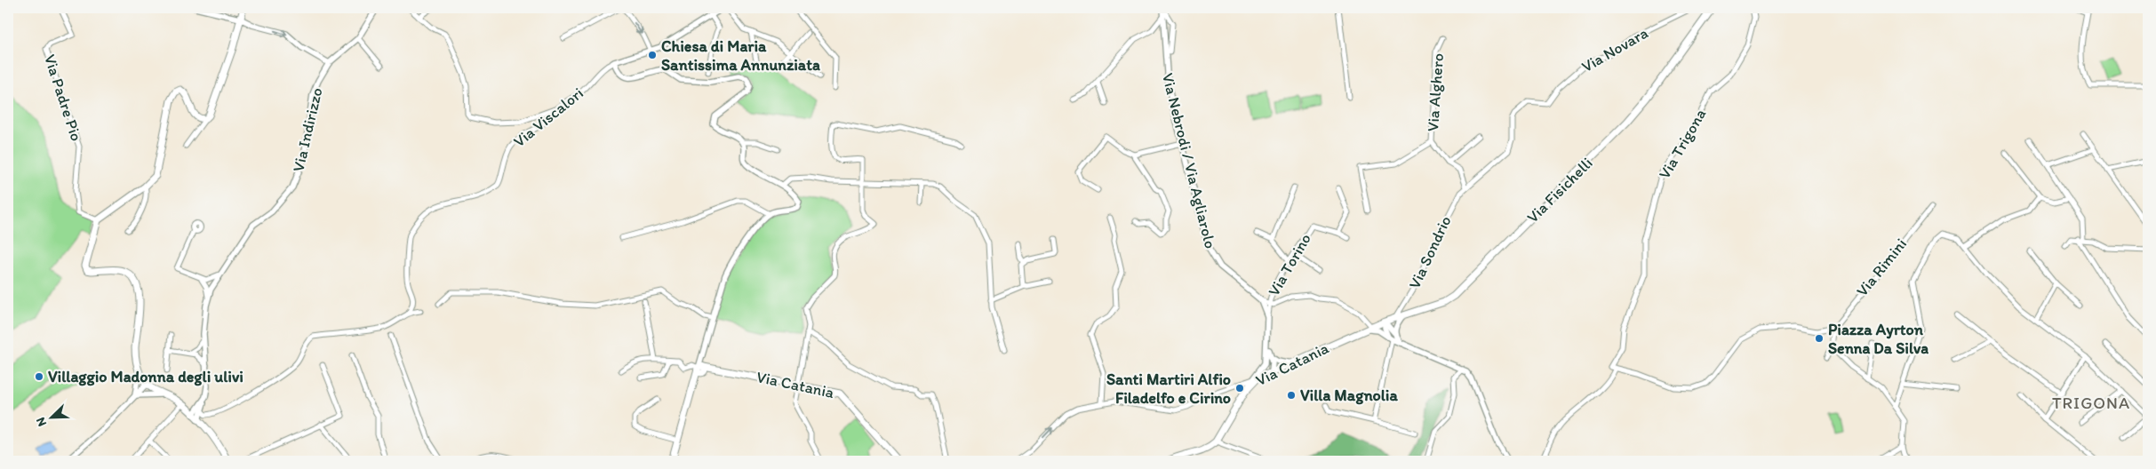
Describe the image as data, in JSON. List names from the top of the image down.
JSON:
{
  "streets": {
    "main road": ["Via Fisichelli", "Via Catania"],
    "street": [
      "Via Novara",
      "Via Alghero",
      "Via Padre Pio",
      "Via Viscalori",
      "Via Indirizzo",
      "Via Trigona",
      "Via Nebrodi / Via Agliarolo",
      "Via Sondrio",
      "Via Torino",
      "Via Rimini"
    ]
  },
  "crossings": [
    ["Via Novara", "Via Alghero"],
    ["Via Novara", "Via Sondrio"],
    ["Via Alghero", "Via Sondrio"],
    ["Via Fisichelli", "Via Sondrio"],
    ["Via Fisichelli", "Via Catania"]
  ],
  "districts": ["TRIGONA"],
  "places": [
    "Chiesa di Maria Santissima Annunziata",
    "Piazza Ayrton Senna Da Silva",
    "Villaggio Madonna degli ulivi",
    "Santi Martiri Alfio Filadelfo e Cirino",
    "Villa Magnolia"
  ],
  "north": "bottom left"
}
